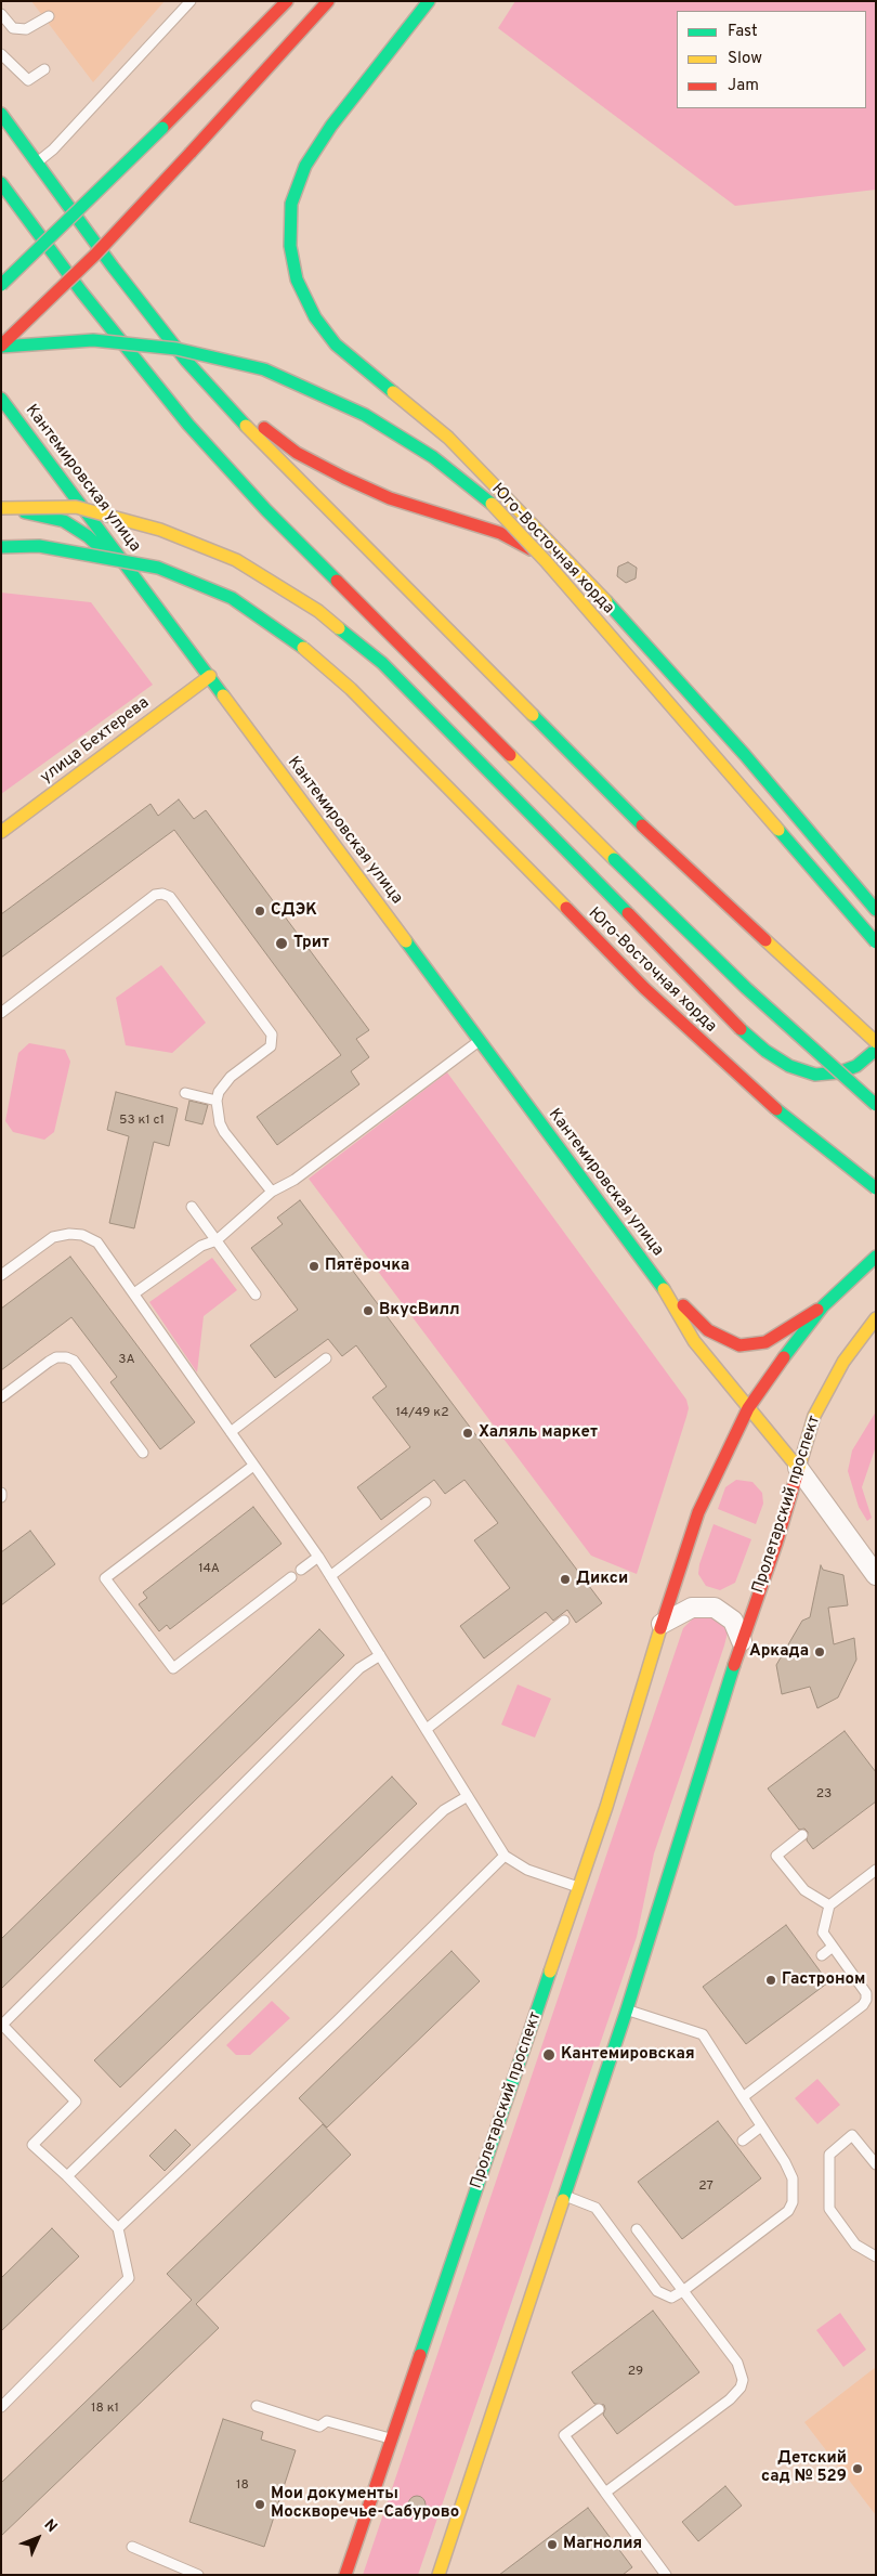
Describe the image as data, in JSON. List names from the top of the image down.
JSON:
{
  "streets": {
    "main road": [
      "Кантемировская улица",
      "Юго-Восточная хорда",
      "улица Бехтерева",
      "Пролетарский проспект"
    ]
  },
  "crossings": [
    ["Кантемировская улица", "улица Бехтерева"],
    ["Кантемировская улица", "Пролетарский проспект"]
  ],
  "places": [
    "СДЭК",
    "Трит",
    "Пятёрочка",
    "ВкусВилл",
    "Халяль маркет",
    "Дикси",
    "Аркада",
    "Гастроном",
    "Кантемировская",
    "Детский сад № 529",
    "Мои документы Москворечье-Сабурово",
    "Магнолия"
  ],
  "house_numbers": [
    "53 к1 с1",
    "3А",
    "14/49 к2",
    "14А",
    "23",
    "27",
    "29",
    "18 к1",
    "18"
  ],
  "legend": ["Fast", "Slow", "Jam"],
  "north": "top right"
}
